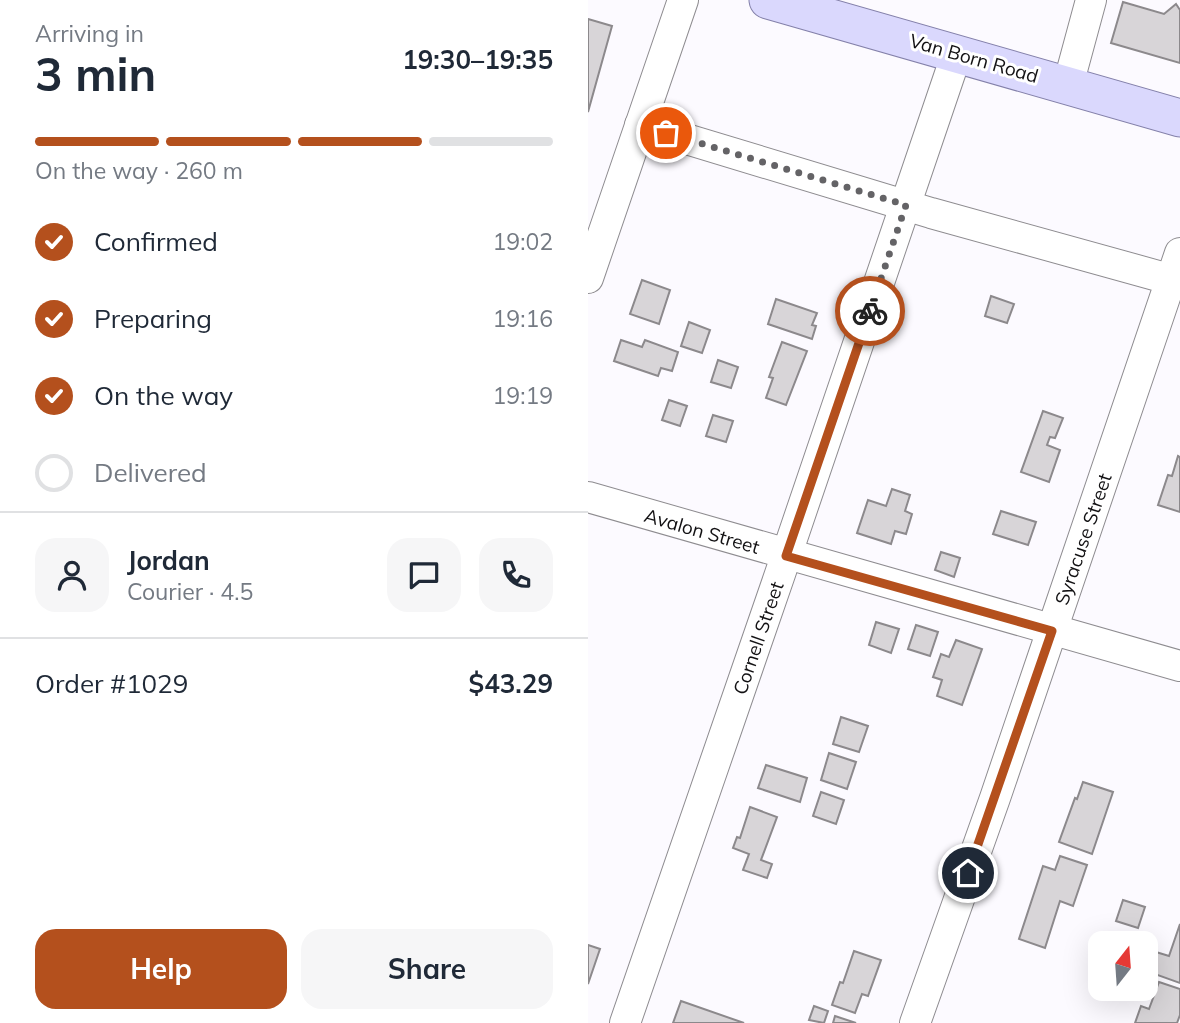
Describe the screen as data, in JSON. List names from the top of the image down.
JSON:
{
  "streets": {
    "main road": ["Van Born Road"],
    "street": ["Avalon Street", "Syracuse Street", "Cornell Street"]
  },
  "crossings": [
    ["Van Born Road", "Cornell Street"],
    ["Avalon Street", "Syracuse Street"],
    ["Avalon Street", "Cornell Street"]
  ],
  "north": "top",
  "page": {
    "heading": ["3 min", "Arriving in", "19:30–19:35"],
    "panel": [
      "Jordan",
      "Courier · 4.5",
      "Order #1029",
      "$43.29"
    ],
    "bar": "On the way · 260 m",
    "list": [
      ["Confirmed", "19:02"],
      ["Preparing", "19:16"],
      ["On the way", "19:19"],
      "Delivered"
    ],
    "buttons": ["Help", "Share"]
  }
}
